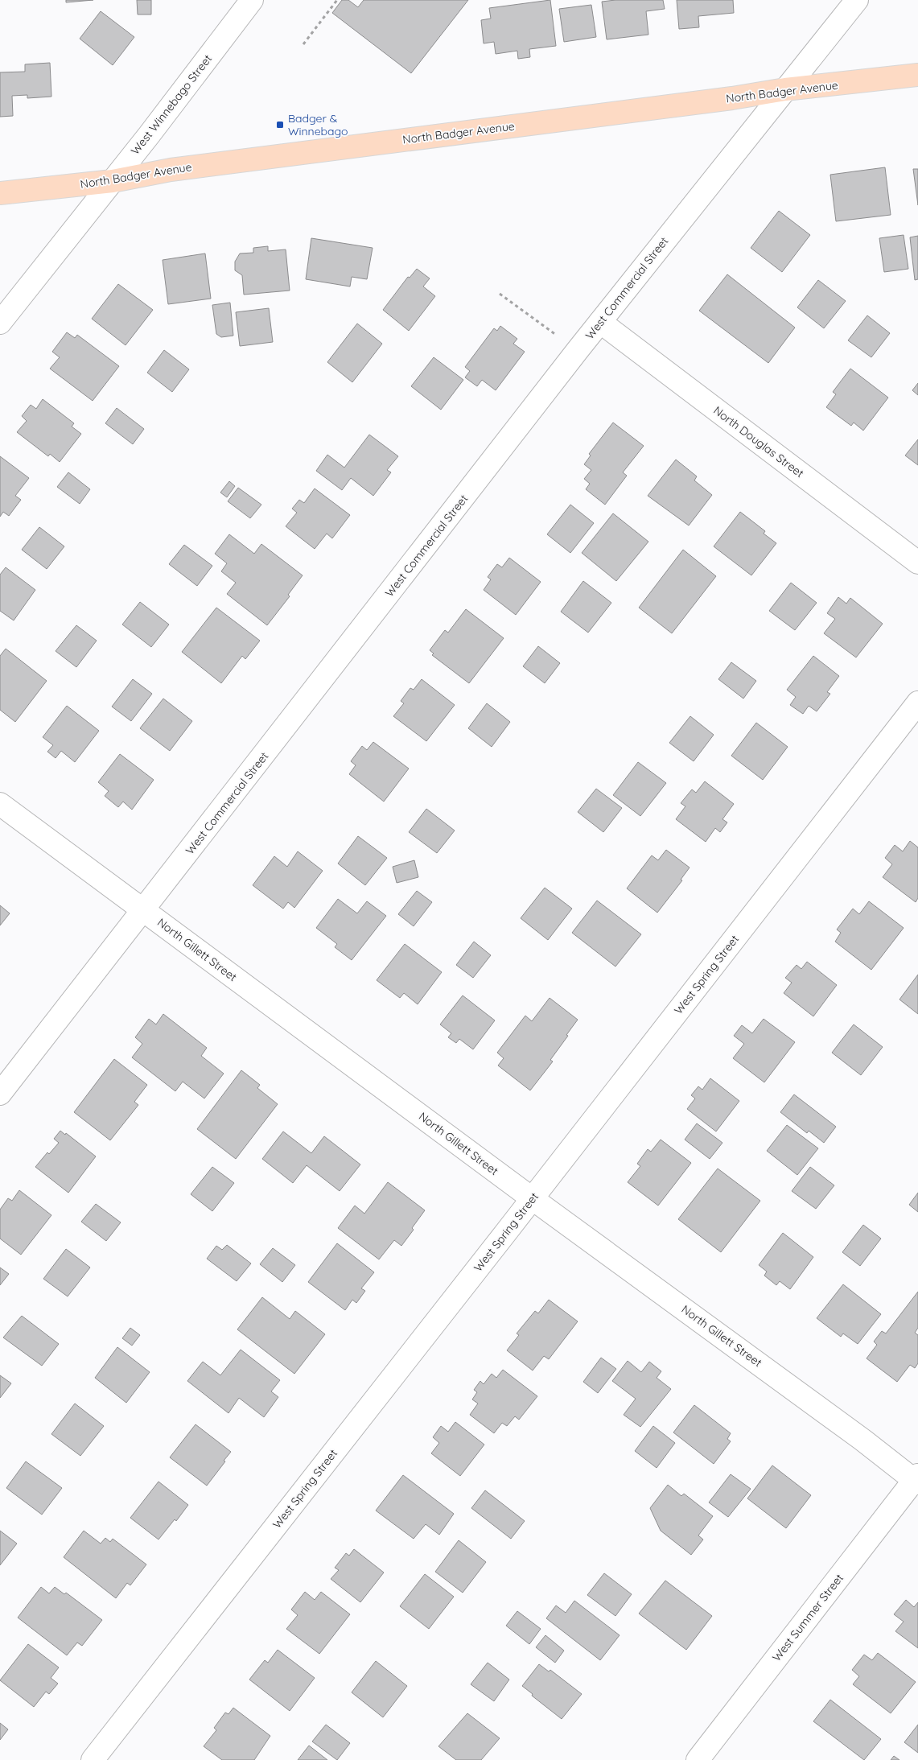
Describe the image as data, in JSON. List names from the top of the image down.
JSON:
{
  "streets": {
    "main road": ["North Badger Avenue"],
    "street": [
      "West Winnebago Street",
      "West Commercial Street",
      "North Douglas Street",
      "North Gillett Street",
      "West Spring Street",
      "West Summer Street"
    ]
  },
  "crossings": [
    ["North Badger Avenue", "West Winnebago Street"],
    ["North Badger Avenue", "West Commercial Street"],
    ["West Commercial Street", "North Douglas Street"],
    ["West Commercial Street", "North Gillett Street"],
    ["North Gillett Street", "West Spring Street"],
    ["North Gillett Street", "West Summer Street"]
  ],
  "places": {
    "transit": ["Badger & Winnebago"]
  }
}
